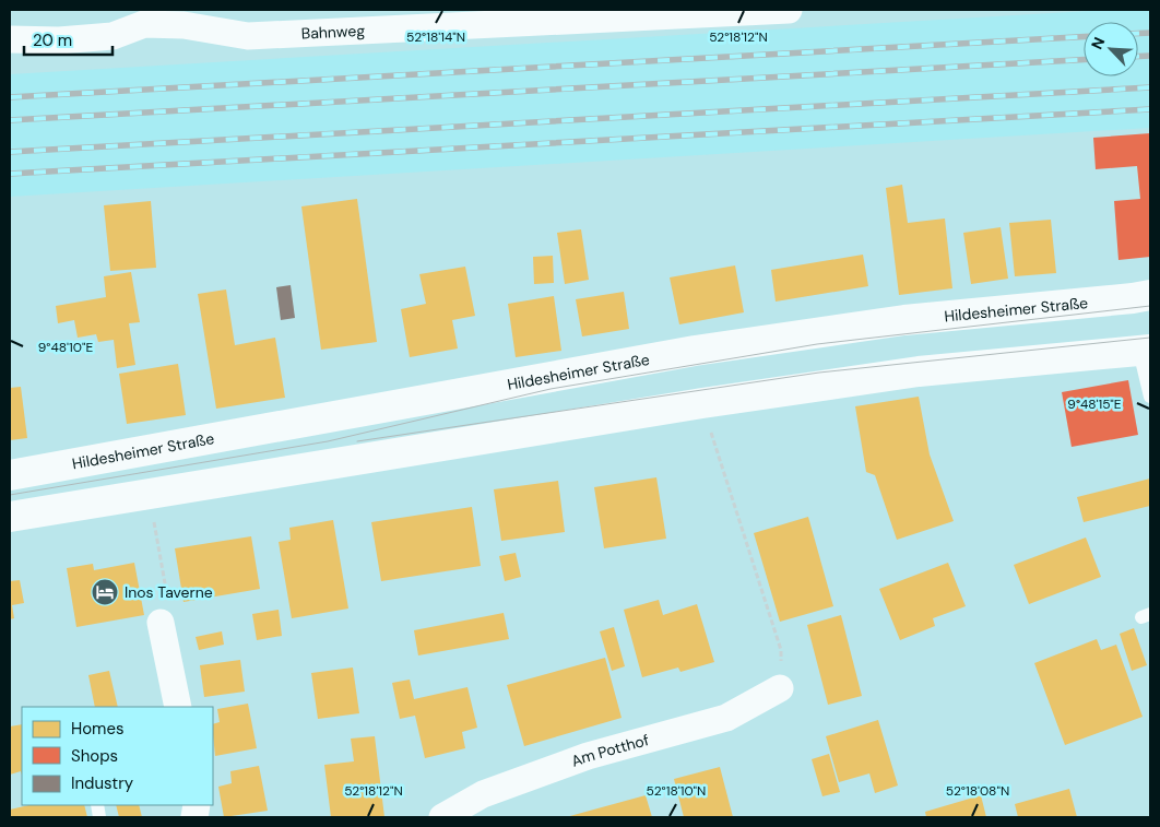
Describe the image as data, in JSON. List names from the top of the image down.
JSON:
{
  "streets": {
    "street": ["Bahnweg", "Hildesheimer Straße", "Am Potthof"]
  },
  "places": {
    "hotel": ["Inos Taverne"]
  },
  "legend": ["Homes", "Shops", "Industry"],
  "scale_bar": "20 m",
  "north": "top left",
  "coordinates": [
    "52°18'14\"N",
    "52°18'12\"N",
    "9°48'10\"E",
    "9°48'15\"E",
    "52°18'10\"N",
    "52°18'08\"N"
  ]
}
